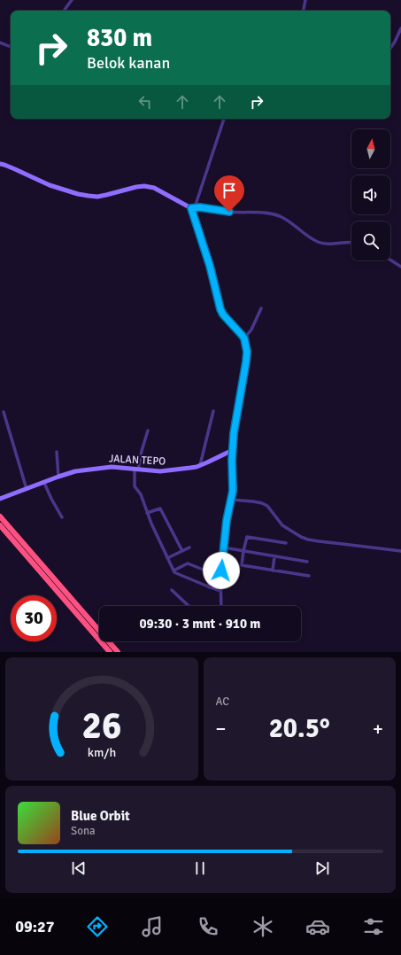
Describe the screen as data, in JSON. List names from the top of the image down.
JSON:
{
  "streets": {
    "street": ["JALAN TEPO"]
  },
  "north": "top",
  "page": {
    "turn": ["830 m", "Belok kanan"],
    "limit": "30",
    "trip": "09:30 · 3 mnt · 910 m",
    "tile": "AC",
    "heat": ["−", "20.5°", "+"],
    "song": ["Blue Orbit", "Sona"],
    "tabs": "09:27",
    "gauge": ["26", "km/h"]
  }
}
